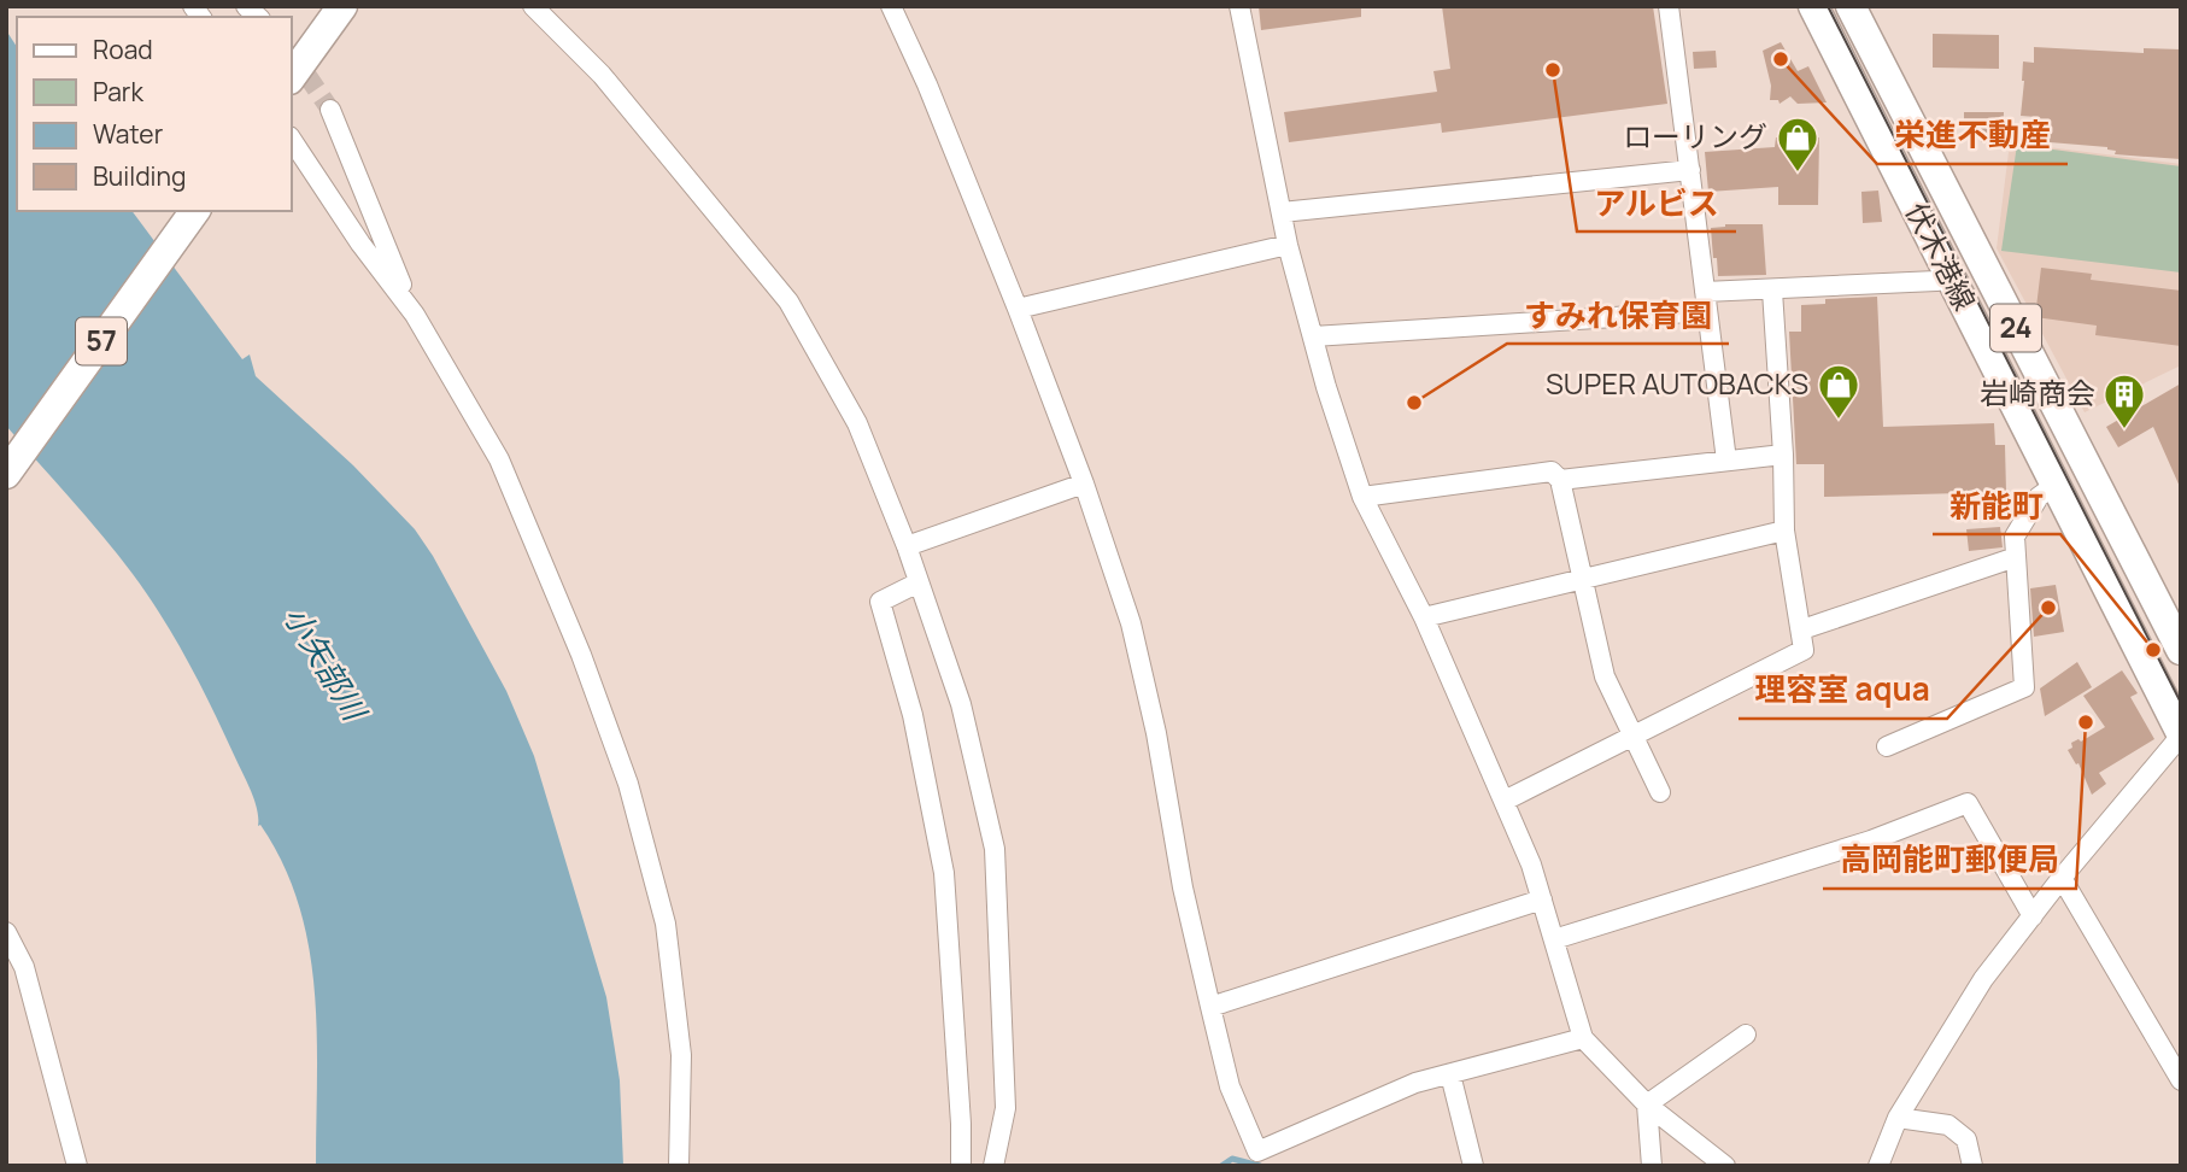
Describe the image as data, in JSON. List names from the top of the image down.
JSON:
{
  "streets": {
    "main road": ["伏木港線", "24", "57"]
  },
  "water": ["小矢部川"],
  "places": {
    "other": [
      "栄進不動産",
      "アルビス",
      "すみれ保育園",
      "理容室 aqua",
      "新能町",
      "高岡能町郵便局"
    ],
    "shop": ["ローリング", "SUPER AUTOBACKS"],
    "building": ["岩崎商会"]
  },
  "legend": [
    "Road",
    "Park",
    "Water",
    "Building"
  ]
}
